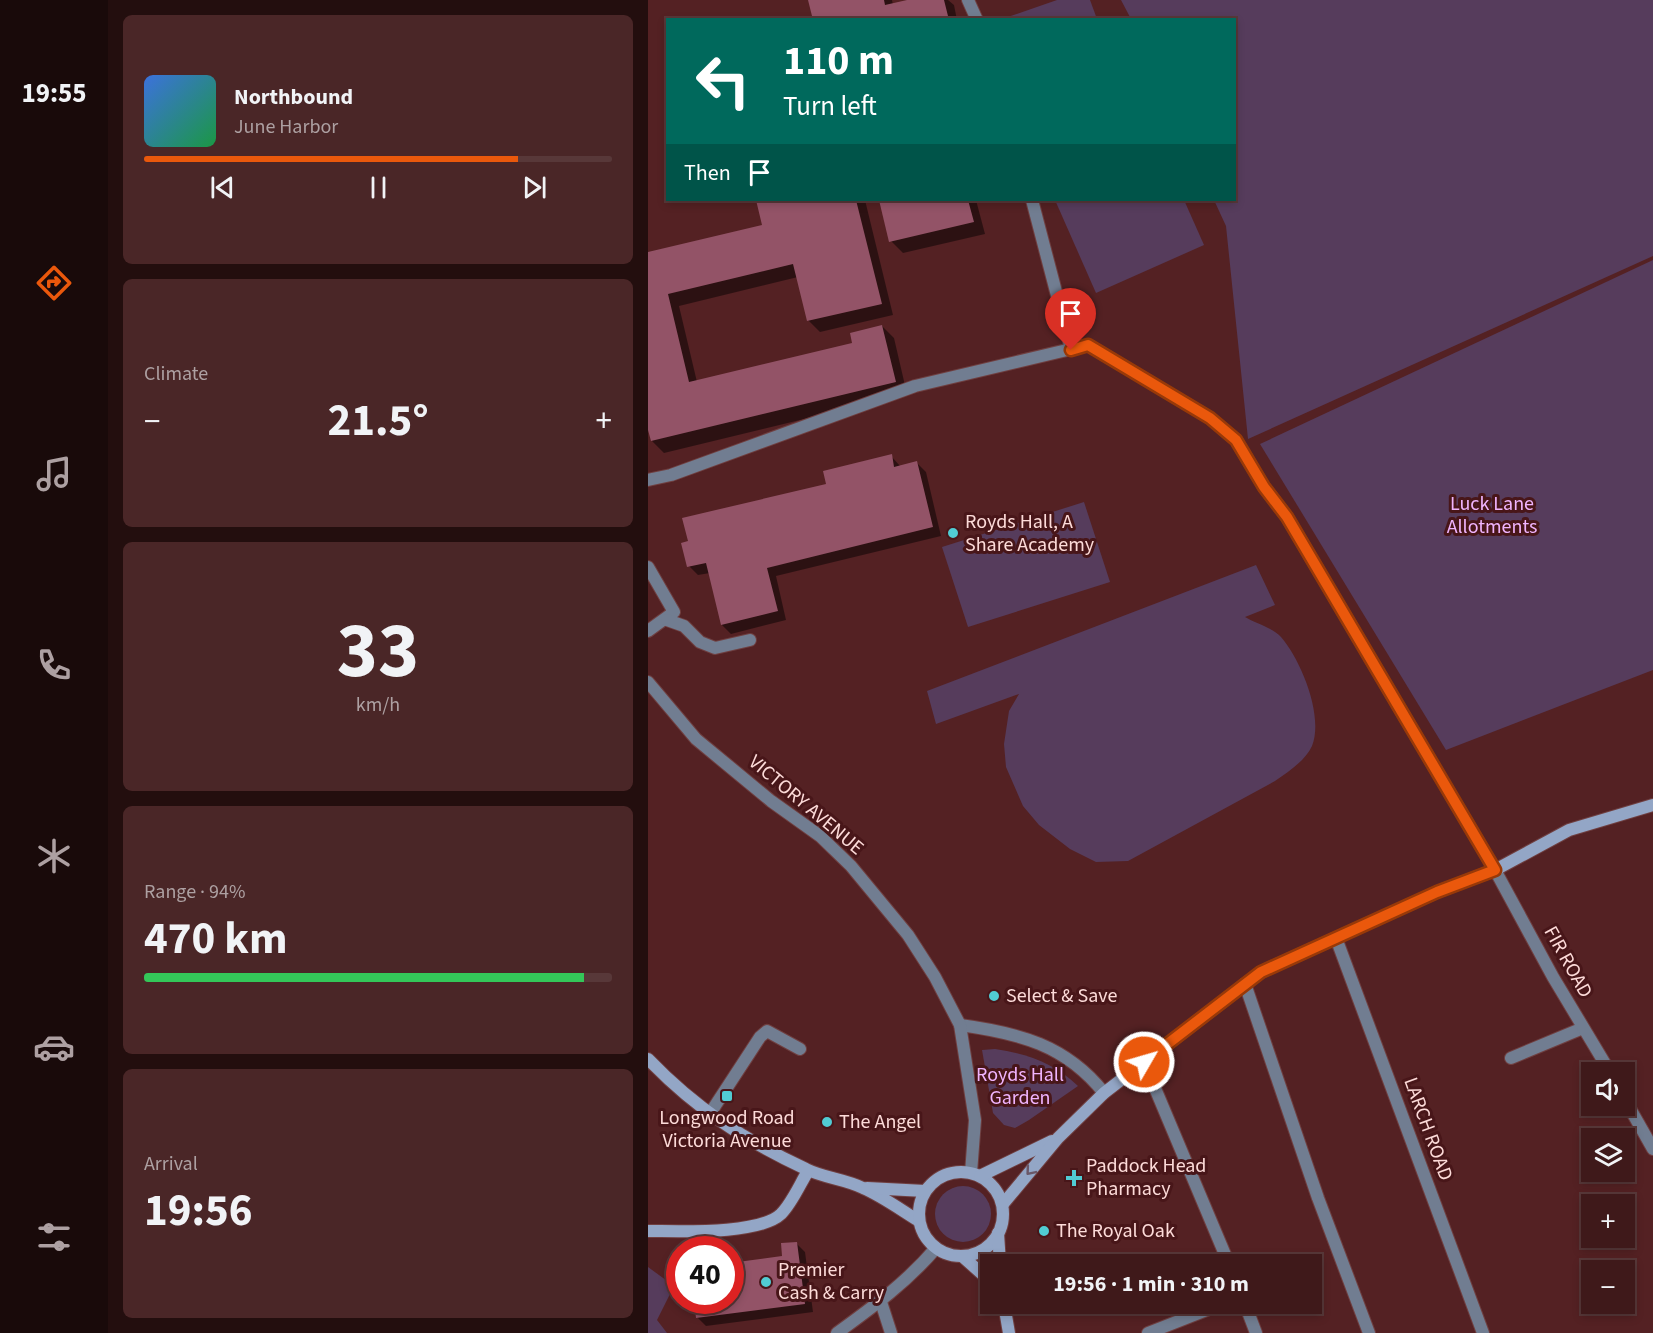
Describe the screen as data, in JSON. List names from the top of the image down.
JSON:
{
  "streets": {
    "street": ["VICTORY AVENUE", "FIR ROAD", "LARCH ROAD"]
  },
  "parks": ["Luck Lane Allotments", "Royds Hall Garden"],
  "places": {
    "other": [
      "Royds Hall, A Share Academy",
      "Select & Save",
      "The Angel",
      "The Royal Oak",
      "Premier Cash & Carry"
    ],
    "transit": ["Longwood Road Victoria Avenue"],
    "health": ["Paddock Head Pharmacy"]
  },
  "page": {
    "tabs": "19:55",
    "turn": ["110 m", "Turn left"],
    "song": ["Northbound", "June Harbor"],
    "then": "Then",
    "tile": [
      "Climate",
      ["33", "km/h"],
      ["Range · 94%", "470 km"],
      ["Arrival", "19:56"]
    ],
    "heat": ["−", "21.5°", "+"],
    "map_buttons": ["+", "−"],
    "limit": "40",
    "trip": "19:56 · 1 min · 310 m"
  }
}
